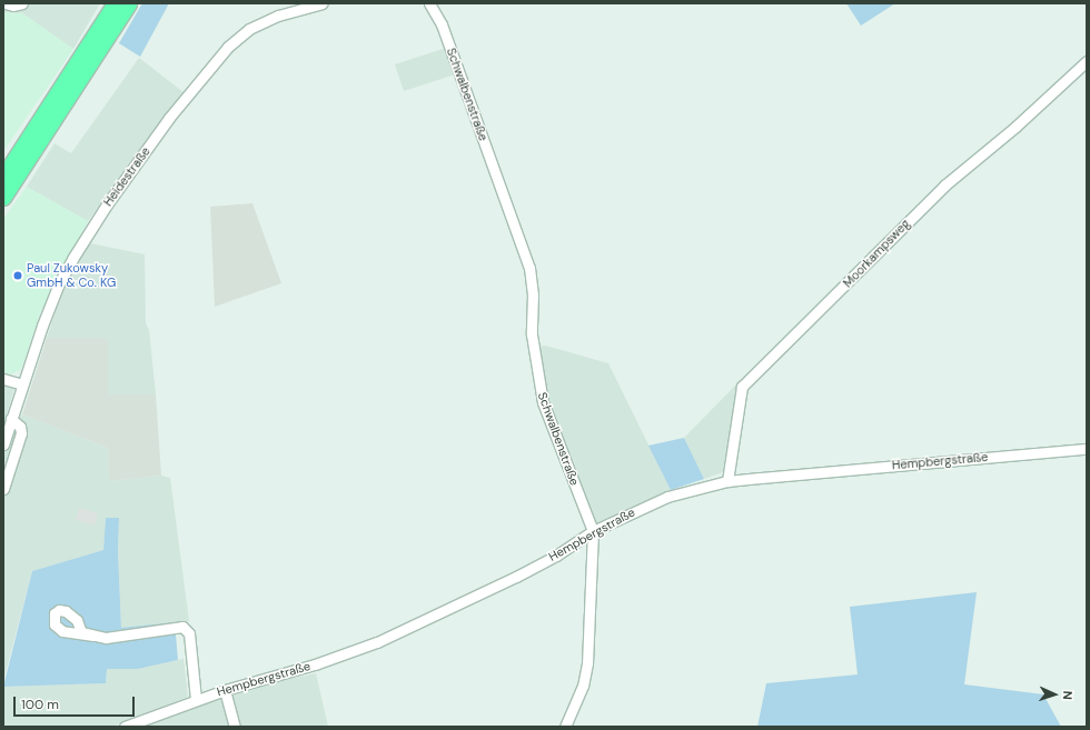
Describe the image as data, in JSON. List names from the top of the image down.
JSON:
{
  "streets": {
    "street": [
      "Schwalbenstraße",
      "Heidestraße",
      "Moorkampsweg",
      "Hempbergstraße"
    ]
  },
  "crossings": [
    ["Schwalbenstraße", "Hempbergstraße"],
    ["Moorkampsweg", "Hempbergstraße"]
  ],
  "places": ["Paul Zukowsky GmbH & Co. KG"],
  "scale_bar": "100 m",
  "north": "right"
}
